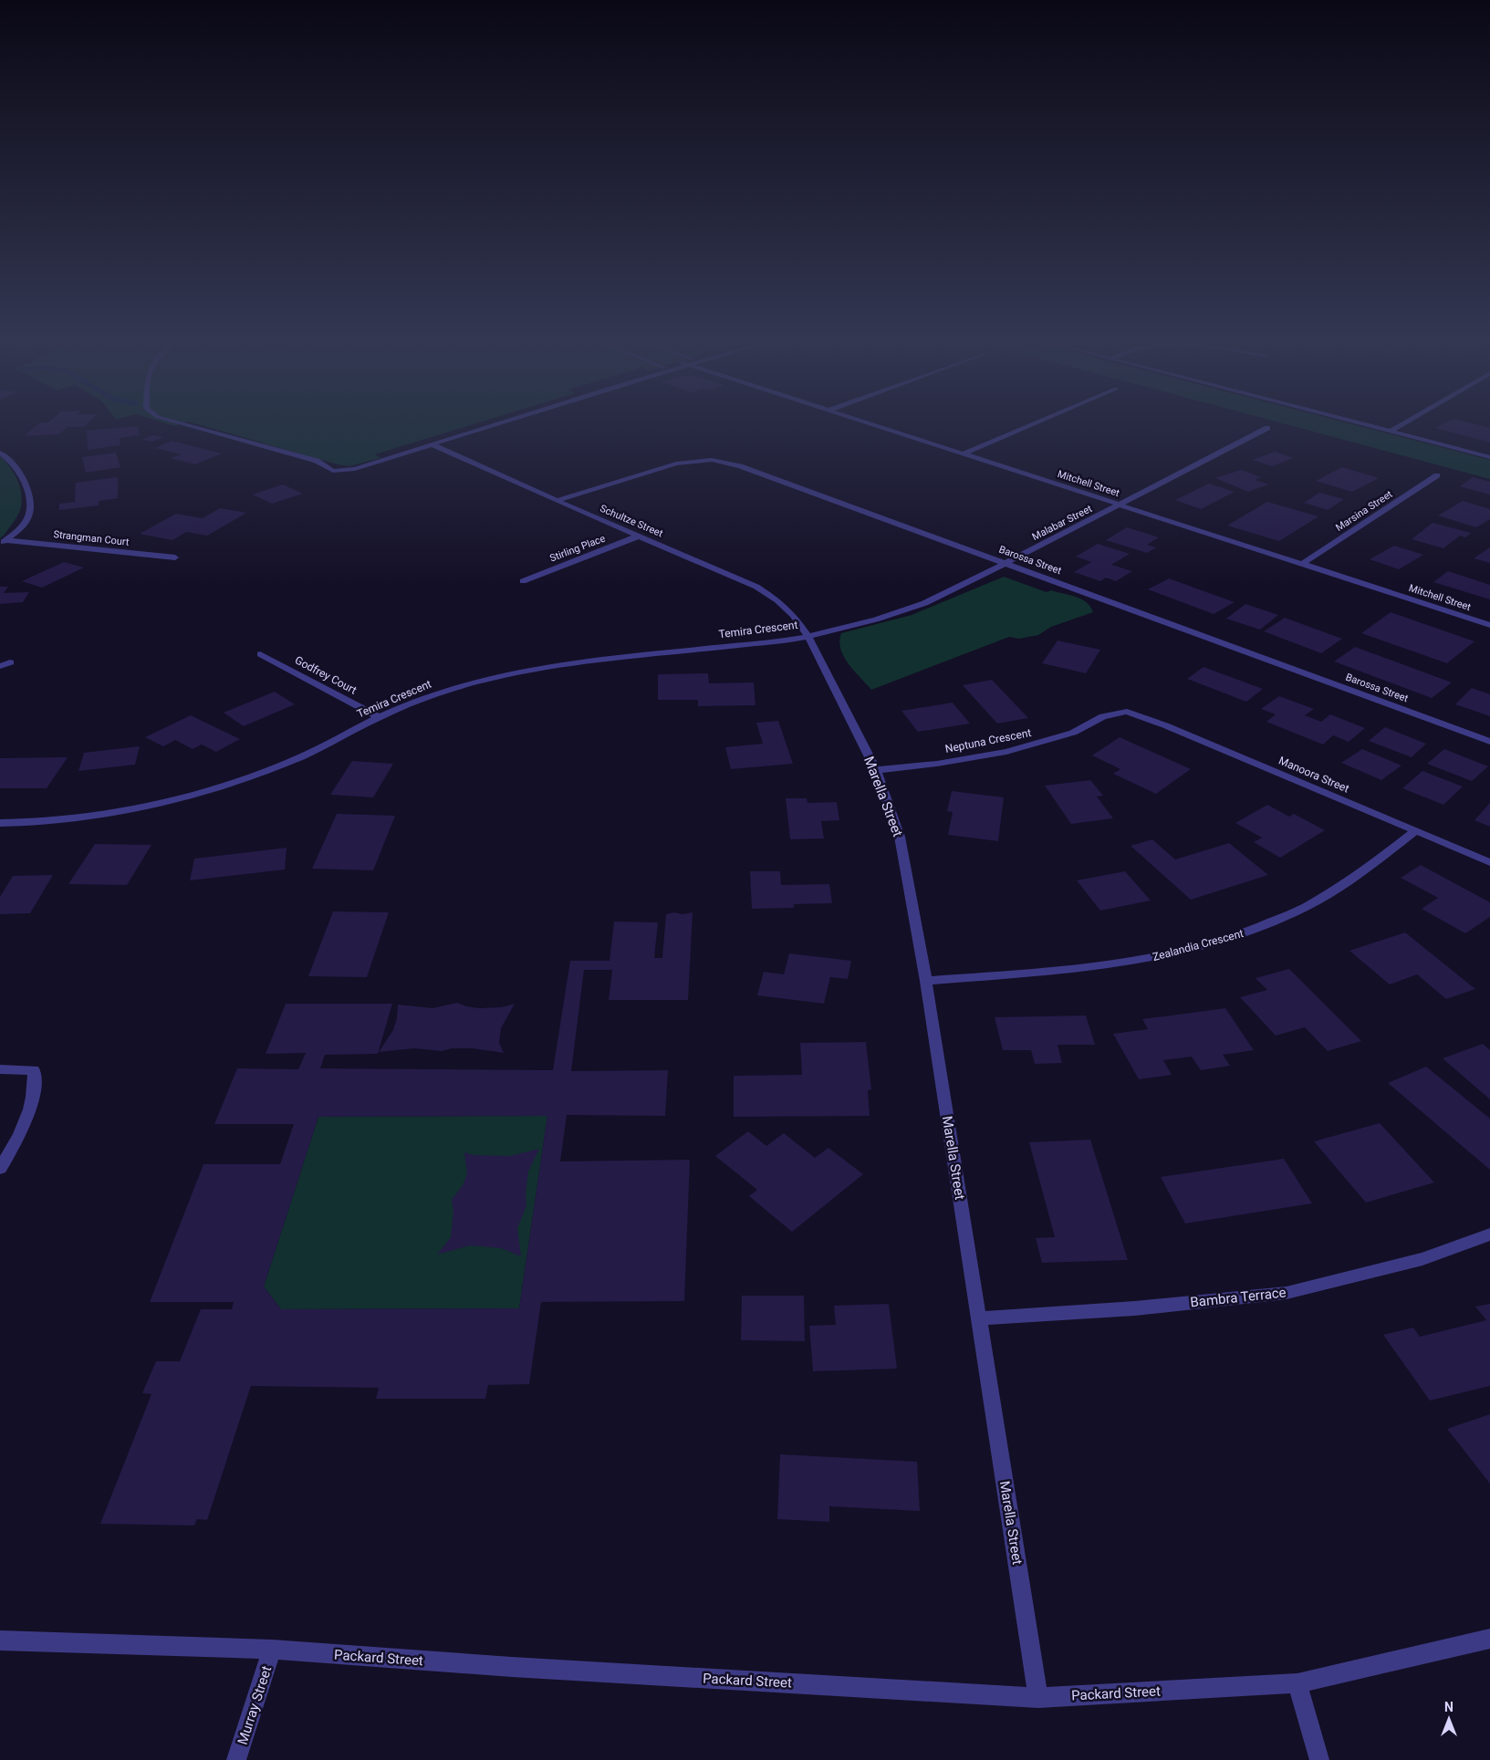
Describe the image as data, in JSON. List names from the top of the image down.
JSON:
{
  "streets": {
    "street": [
      "Mitchell Street",
      "Marsina Street",
      "Schultze Street",
      "Malabar Street",
      "Strangman Court",
      "Stirling Place",
      "Barossa Street",
      "Temira Crescent",
      "Godfrey Court",
      "Neptuna Crescent",
      "Manoora Street",
      "Marella Street",
      "Zealandia Crescent",
      "Bambra Terrace",
      "Packard Street",
      "Murray Street"
    ]
  },
  "crossings": [
    ["Mitchell Street", "Marsina Street"],
    ["Mitchell Street", "Malabar Street"],
    ["Schultze Street", "Malabar Street"],
    ["Schultze Street", "Stirling Place"],
    ["Schultze Street", "Barossa Street"],
    ["Schultze Street", "Temira Crescent"],
    ["Schultze Street", "Marella Street"],
    ["Malabar Street", "Barossa Street"],
    ["Malabar Street", "Temira Crescent"],
    ["Malabar Street", "Marella Street"],
    ["Temira Crescent", "Godfrey Court"],
    ["Temira Crescent", "Marella Street"],
    ["Neptuna Crescent", "Manoora Street"],
    ["Neptuna Crescent", "Marella Street"],
    ["Manoora Street", "Zealandia Crescent"],
    ["Marella Street", "Zealandia Crescent"],
    ["Marella Street", "Bambra Terrace"],
    ["Marella Street", "Packard Street"],
    ["Packard Street", "Murray Street"]
  ],
  "north": "top"
}
